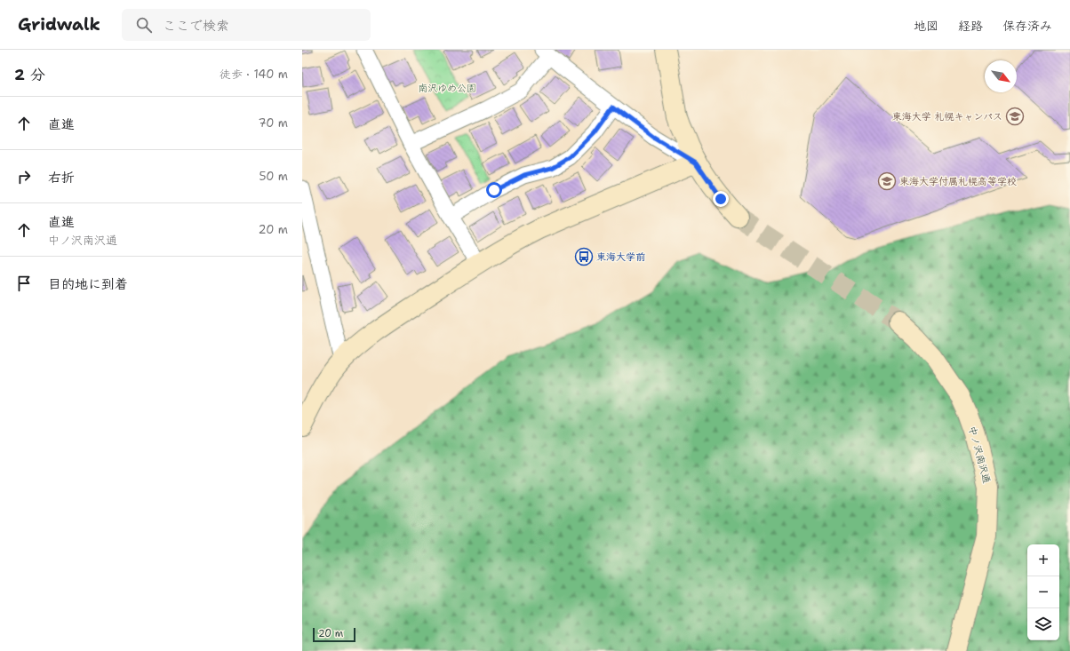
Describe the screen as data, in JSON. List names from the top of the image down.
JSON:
{
  "streets": {
    "street": ["中ノ沢南沢通"]
  },
  "parks": ["南沢ゆめ公園"],
  "places": {
    "school or university": ["東海大学 札幌キャンパス", "東海大学付属札幌高等学校"],
    "bus stop": ["東海大学前"]
  },
  "scale_bar": "20 m",
  "north": "bottom right",
  "page": {
    "header": "Gridwalk",
    "search": "ここで検索",
    "nav": ["地図", "経路", "保存済み"],
    "heading": ["2 分", "徒歩 · 140 m"],
    "list": [
      ["直進", "70 m"],
      ["右折", "50 m"],
      ["直進", "中ノ沢南沢通", "20 m"],
      "目的地に到着"
    ],
    "map_buttons": ["+", "−"],
    "scale": "20 m"
  }
}
